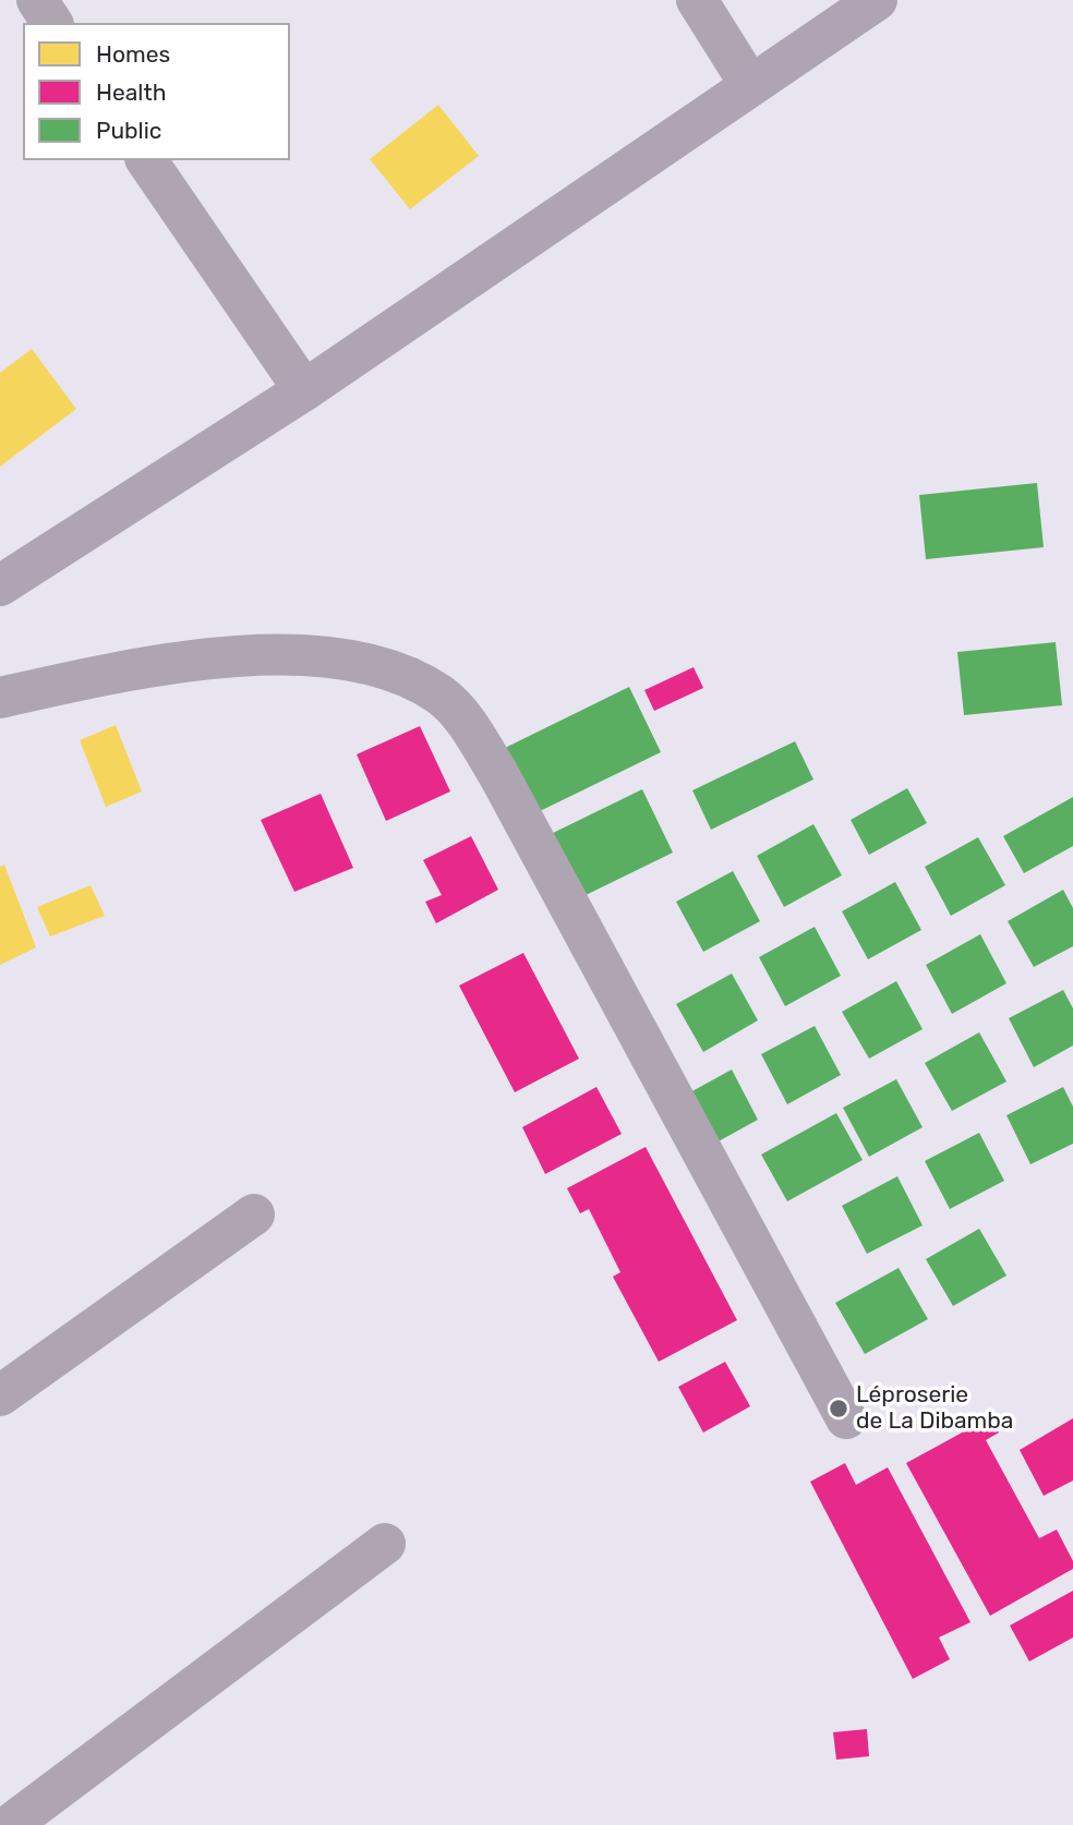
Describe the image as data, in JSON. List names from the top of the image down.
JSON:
{
  "places": ["Léproserie de La Dibamba"],
  "legend": ["Homes", "Health", "Public"]
}
